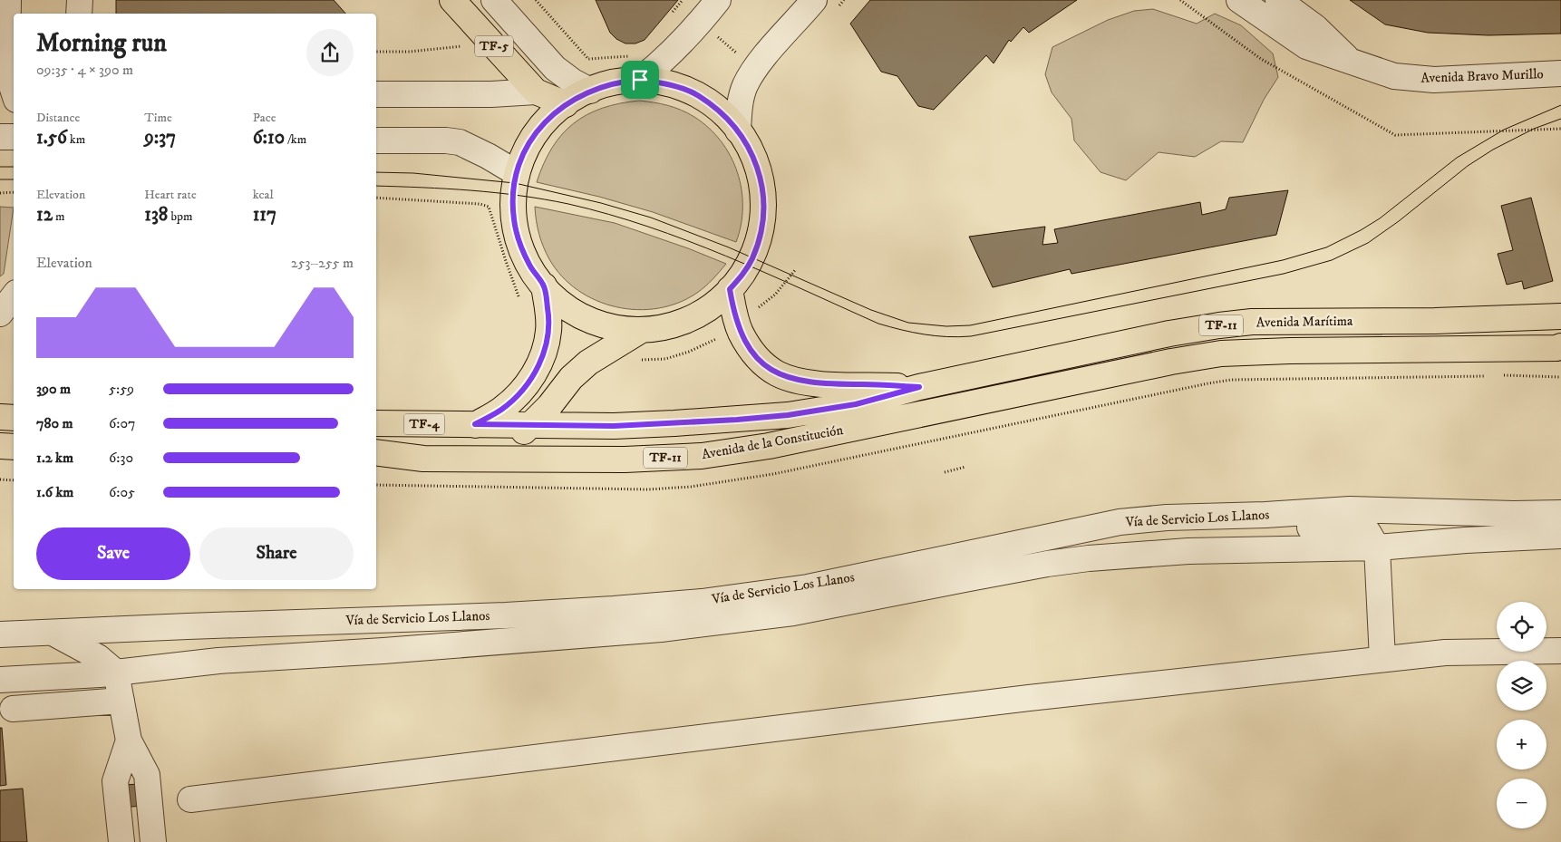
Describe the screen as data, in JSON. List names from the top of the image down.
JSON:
{
  "streets": {
    "main road": [
      "TF-5",
      "Avenida Marítima",
      "TF-11",
      "TF-4",
      "Avenida de la Constitución"
    ],
    "street": ["Avenida Bravo Murillo", "Vía de Servicio Los Llanos"]
  },
  "crossings": [
    ["Avenida Marítima", "Avenida de la Constitución"]
  ],
  "page": {
    "heading": ["Morning run", "09:35 · 4 × 390 m"],
    "stats": [
      ["Distance", "1.56 km"],
      ["Time", "9:37"],
      ["Pace", "6:10 /km"],
      ["Elevation", "12 m"],
      ["Heart rate", "138 bpm"],
      ["kcal", "117"]
    ],
    "chart": ["Elevation", "253–255 m"],
    "list": [
      {
        "name": "390 m",
        "note": "5:59"
      },
      {
        "name": "780 m",
        "note": "6:07"
      },
      {
        "name": "1.2 km",
        "note": "6:30"
      },
      {
        "name": "1.6 km",
        "note": "6:05"
      }
    ],
    "buttons": ["Save", "Share"],
    "map_buttons": ["+", "−"]
  }
}
